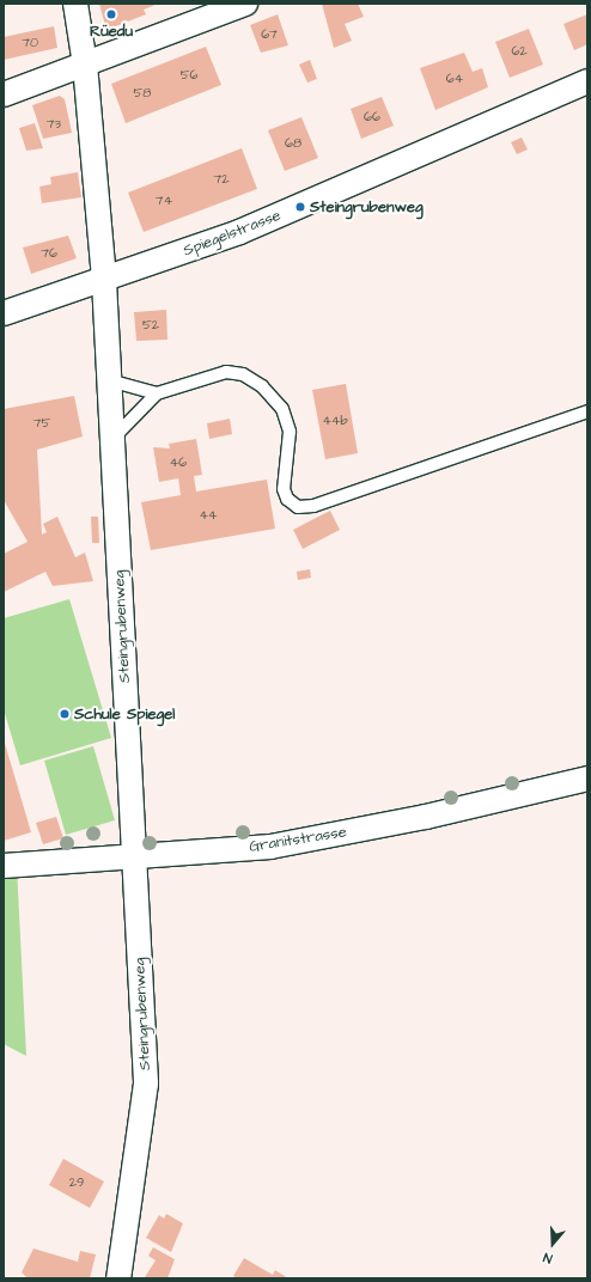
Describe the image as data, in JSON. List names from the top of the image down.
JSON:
{
  "streets": {
    "street": ["Spiegelstrasse", "Steingrubenweg", "Granitstrasse"]
  },
  "crossings": [
    ["Spiegelstrasse", "Steingrubenweg"],
    ["Steingrubenweg", "Granitstrasse"]
  ],
  "places": ["Rüedu", "Steingrubenweg", "Schule Spiegel"],
  "house_numbers": [
    "67",
    "70",
    "62",
    "56",
    "64",
    "58",
    "66",
    "73",
    "68",
    "72",
    "74",
    "76",
    "52",
    "44b",
    "75",
    "46",
    "44",
    "29"
  ],
  "north": "bottom"
}
